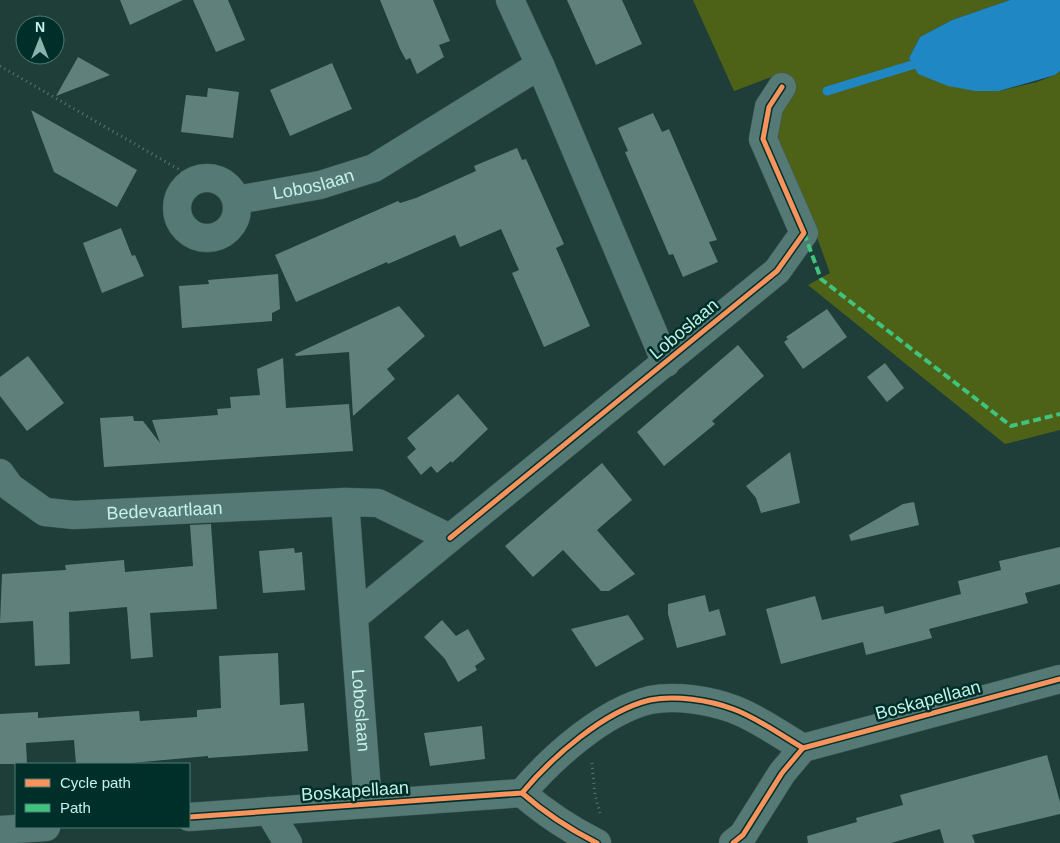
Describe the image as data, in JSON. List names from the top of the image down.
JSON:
{
  "streets": {
    "street": ["Loboslaan", "Bedevaartlaan", "Boskapellaan"]
  },
  "crossings": [
    ["Loboslaan", "Bedevaartlaan"],
    ["Loboslaan", "Boskapellaan"]
  ],
  "legend": ["Cycle path", "Path"],
  "north": "top"
}
